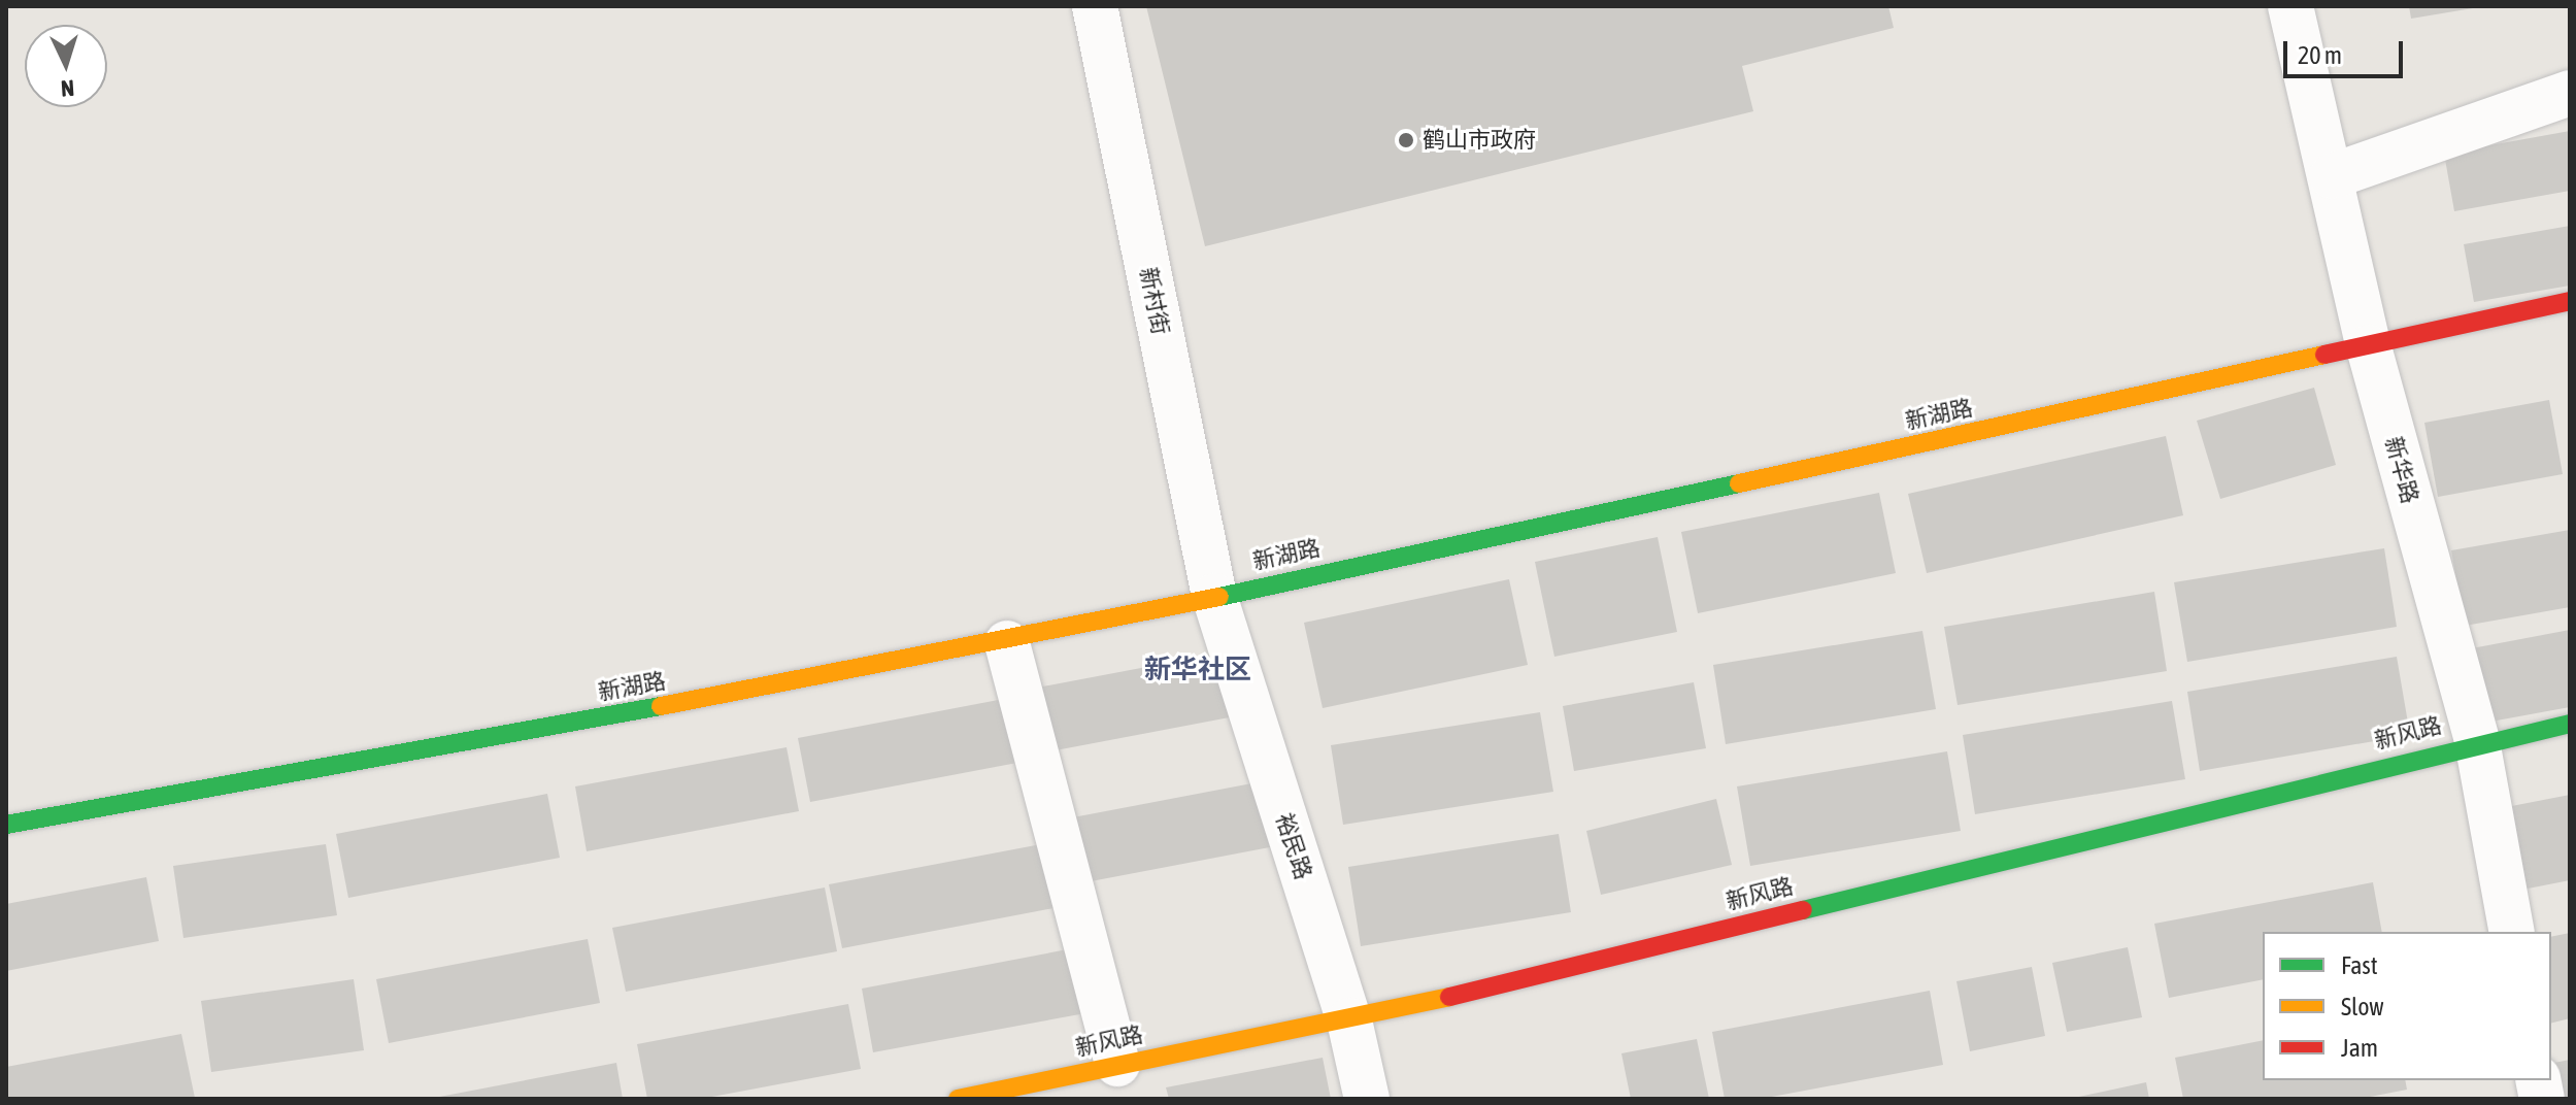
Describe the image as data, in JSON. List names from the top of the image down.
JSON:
{
  "streets": {
    "street": [
      "新村街",
      "新湖路",
      "新华路",
      "新风路",
      "裕民路"
    ]
  },
  "crossings": [
    ["新村街", "新湖路"],
    ["新村街", "裕民路"],
    ["新湖路", "新华路"],
    ["新湖路", "裕民路"],
    ["新华路", "新风路"],
    ["新风路", "裕民路"]
  ],
  "districts": ["新华社区"],
  "places": ["鹤山市政府"],
  "legend": ["Fast", "Slow", "Jam"],
  "scale_bar": "20 m",
  "north": "bottom"
}
